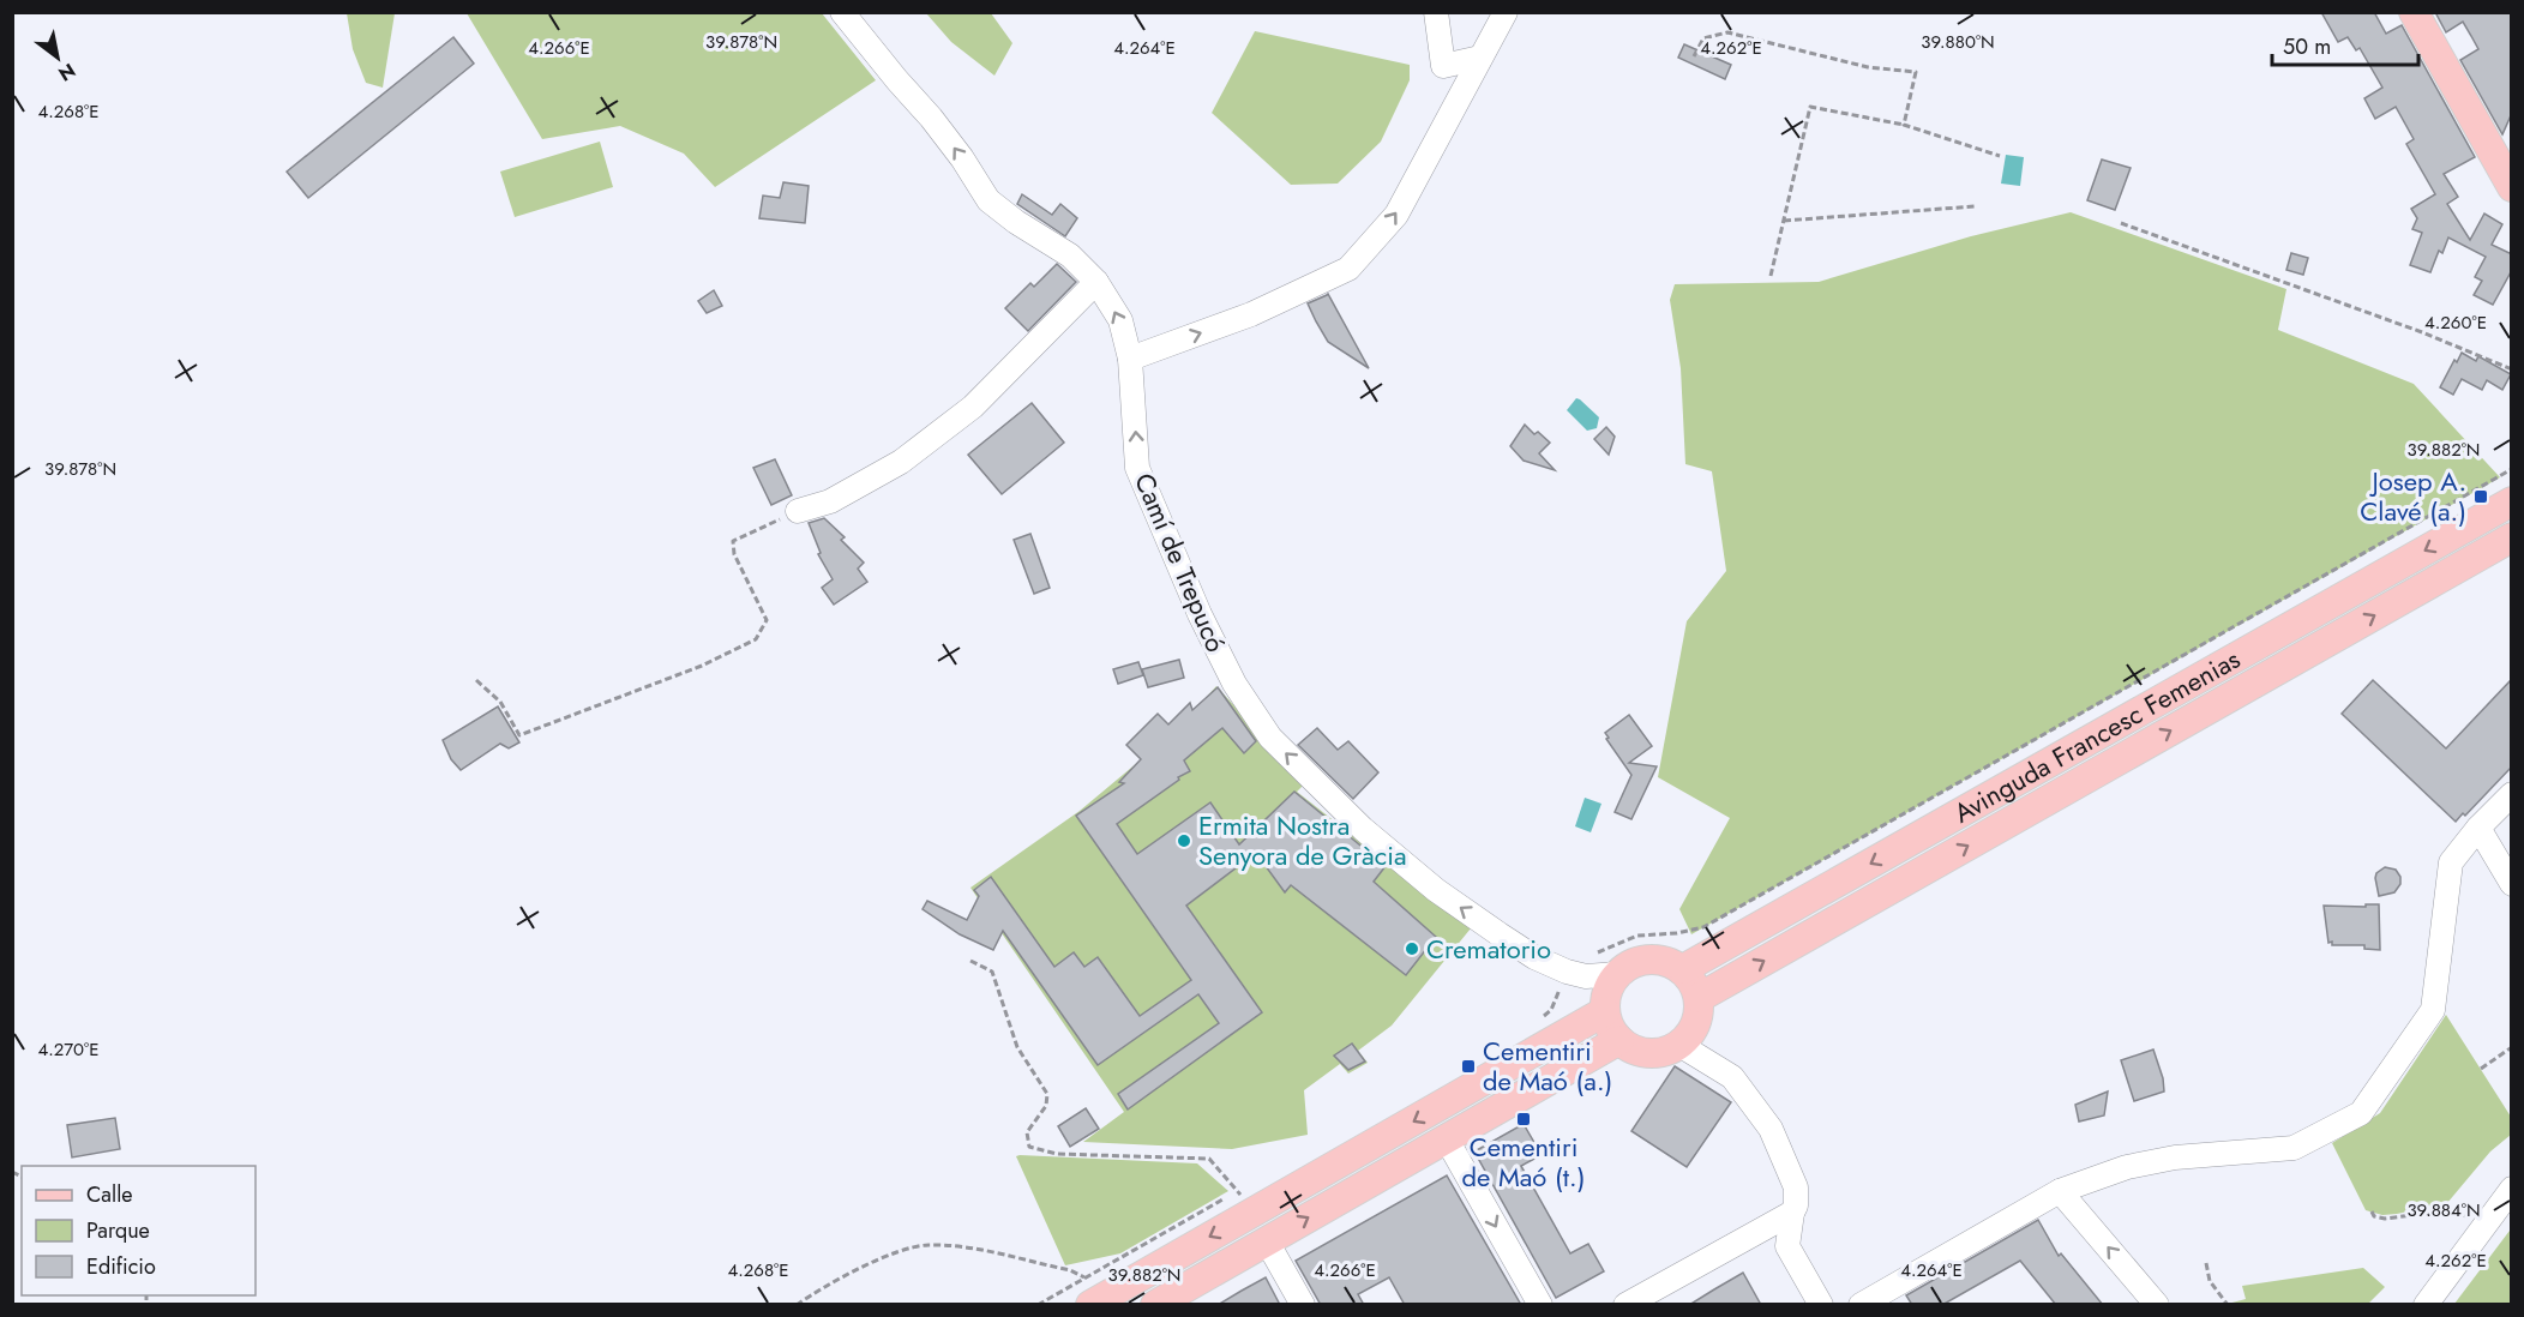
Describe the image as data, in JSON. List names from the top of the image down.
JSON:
{
  "streets": {
    "main road": ["Avinguda Francesc Femenias"],
    "street": ["Camí de Trepucó"]
  },
  "crossings": [
    ["Camí de Trepucó", "Avinguda Francesc Femenias"]
  ],
  "one_way": ["Camí de Trepucó"],
  "places": {
    "transit": ["Josep A. Clavé (a.)", "Cementiri de Maó (a.)", "Cementiri de Maó (t.)"],
    "other": ["Ermita Nostra Senyora de Gràcia", "Crematorio"]
  },
  "legend": ["Calle", "Parque", "Edificio"],
  "scale_bar": "50 m",
  "north": "bottom right",
  "coordinates": [
    "39.878°N",
    "39.880°N",
    "4.266°E",
    "4.264°E",
    "4.262°E",
    "4.268°E",
    "4.260°E",
    "39.882°N",
    "4.270°E",
    "39.884°N"
  ]
}
